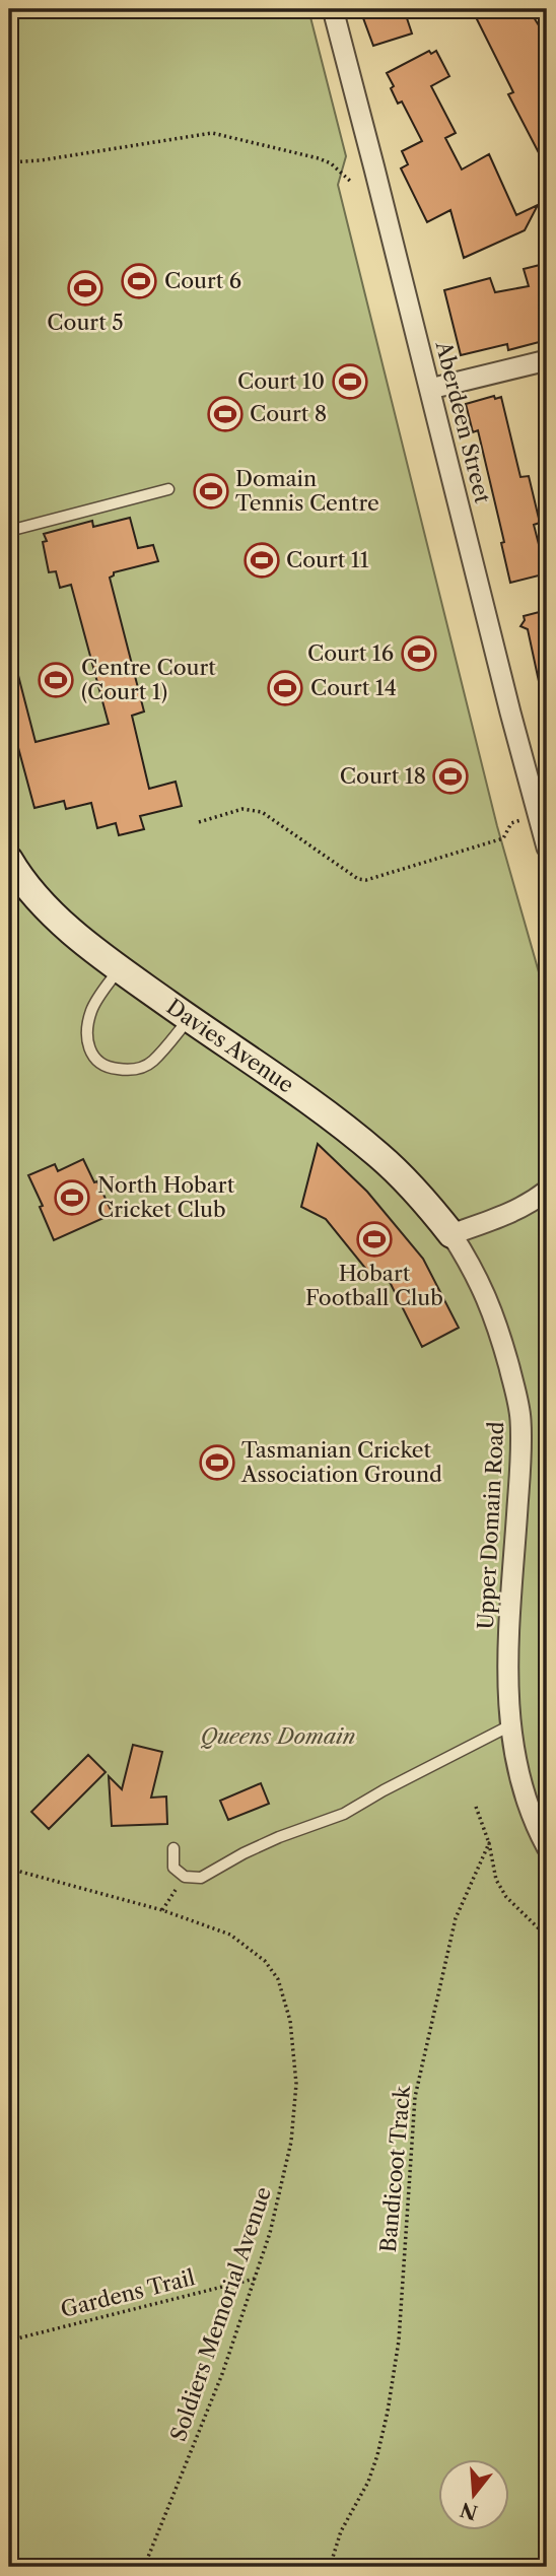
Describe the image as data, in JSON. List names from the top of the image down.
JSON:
{
  "streets": {
    "street": ["Aberdeen Street", "Davies Avenue", "Upper Domain Road"],
    "path": ["Bandicoot Track", "Gardens Trail", "Soldiers Memorial Avenue"]
  },
  "crossings": [
    ["Davies Avenue", "Upper Domain Road"],
    ["Gardens Trail", "Soldiers Memorial Avenue"]
  ],
  "parks": ["Queens Domain"],
  "places": {
    "sports": [
      "Court 6",
      "Court 5",
      "Court 10",
      "Court 8",
      "Domain Tennis Centre",
      "Court 11",
      "Court 16",
      "Centre Court (Court 1)",
      "Court 14",
      "Court 18",
      "North Hobart Cricket Club",
      "Hobart Football Club",
      "Tasmanian Cricket Association Ground"
    ]
  },
  "north": "bottom"
}
